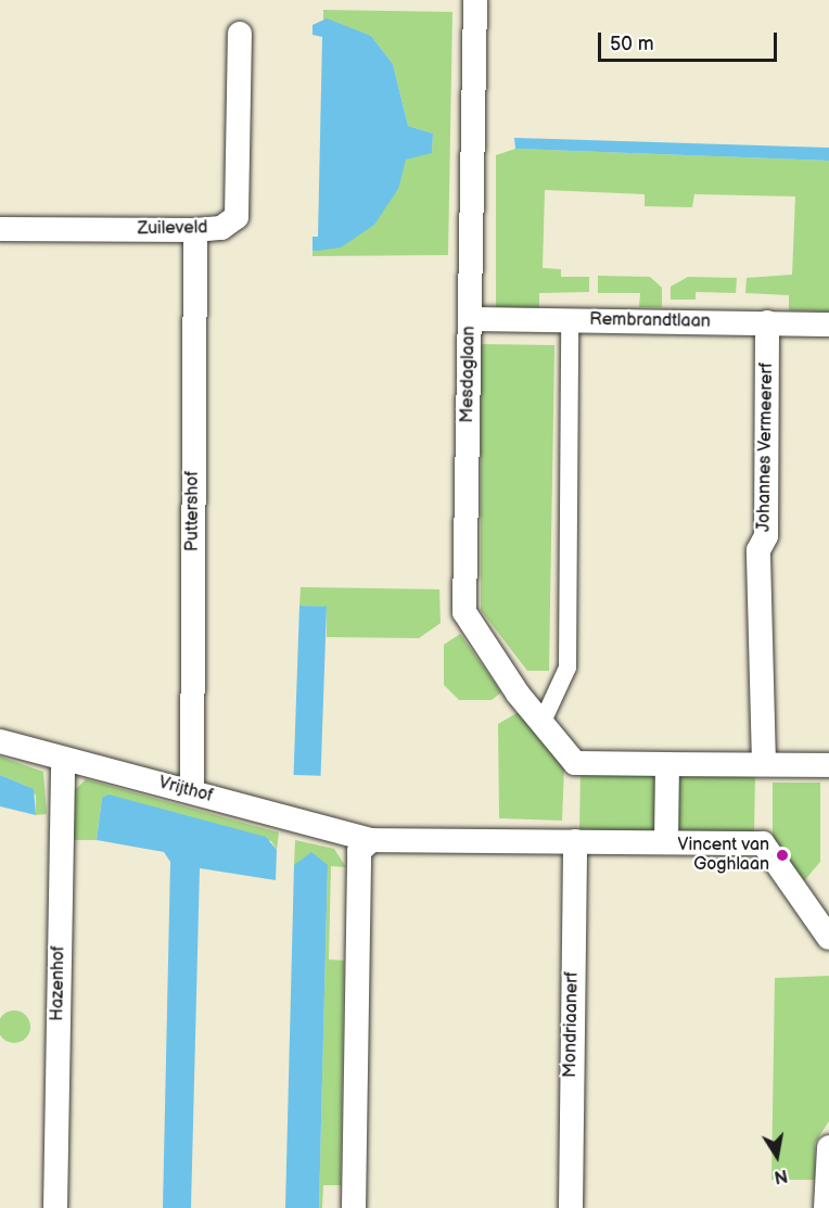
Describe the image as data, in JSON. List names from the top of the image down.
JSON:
{
  "streets": {
    "street": [
      "Zuileveld",
      "Rembrandtlaan",
      "Mesdaglaan",
      "Johannes Vermeererf",
      "Puttershof",
      "Vrijthof",
      "Hazenhof",
      "Mondriaanerf"
    ]
  },
  "crossings": [
    ["Zuileveld", "Puttershof"],
    ["Rembrandtlaan", "Mesdaglaan"],
    ["Rembrandtlaan", "Johannes Vermeererf"],
    ["Puttershof", "Vrijthof"],
    ["Vrijthof", "Hazenhof"]
  ],
  "places": ["Vincent van Goghlaan"],
  "scale_bar": "50 m",
  "north": "bottom"
}
